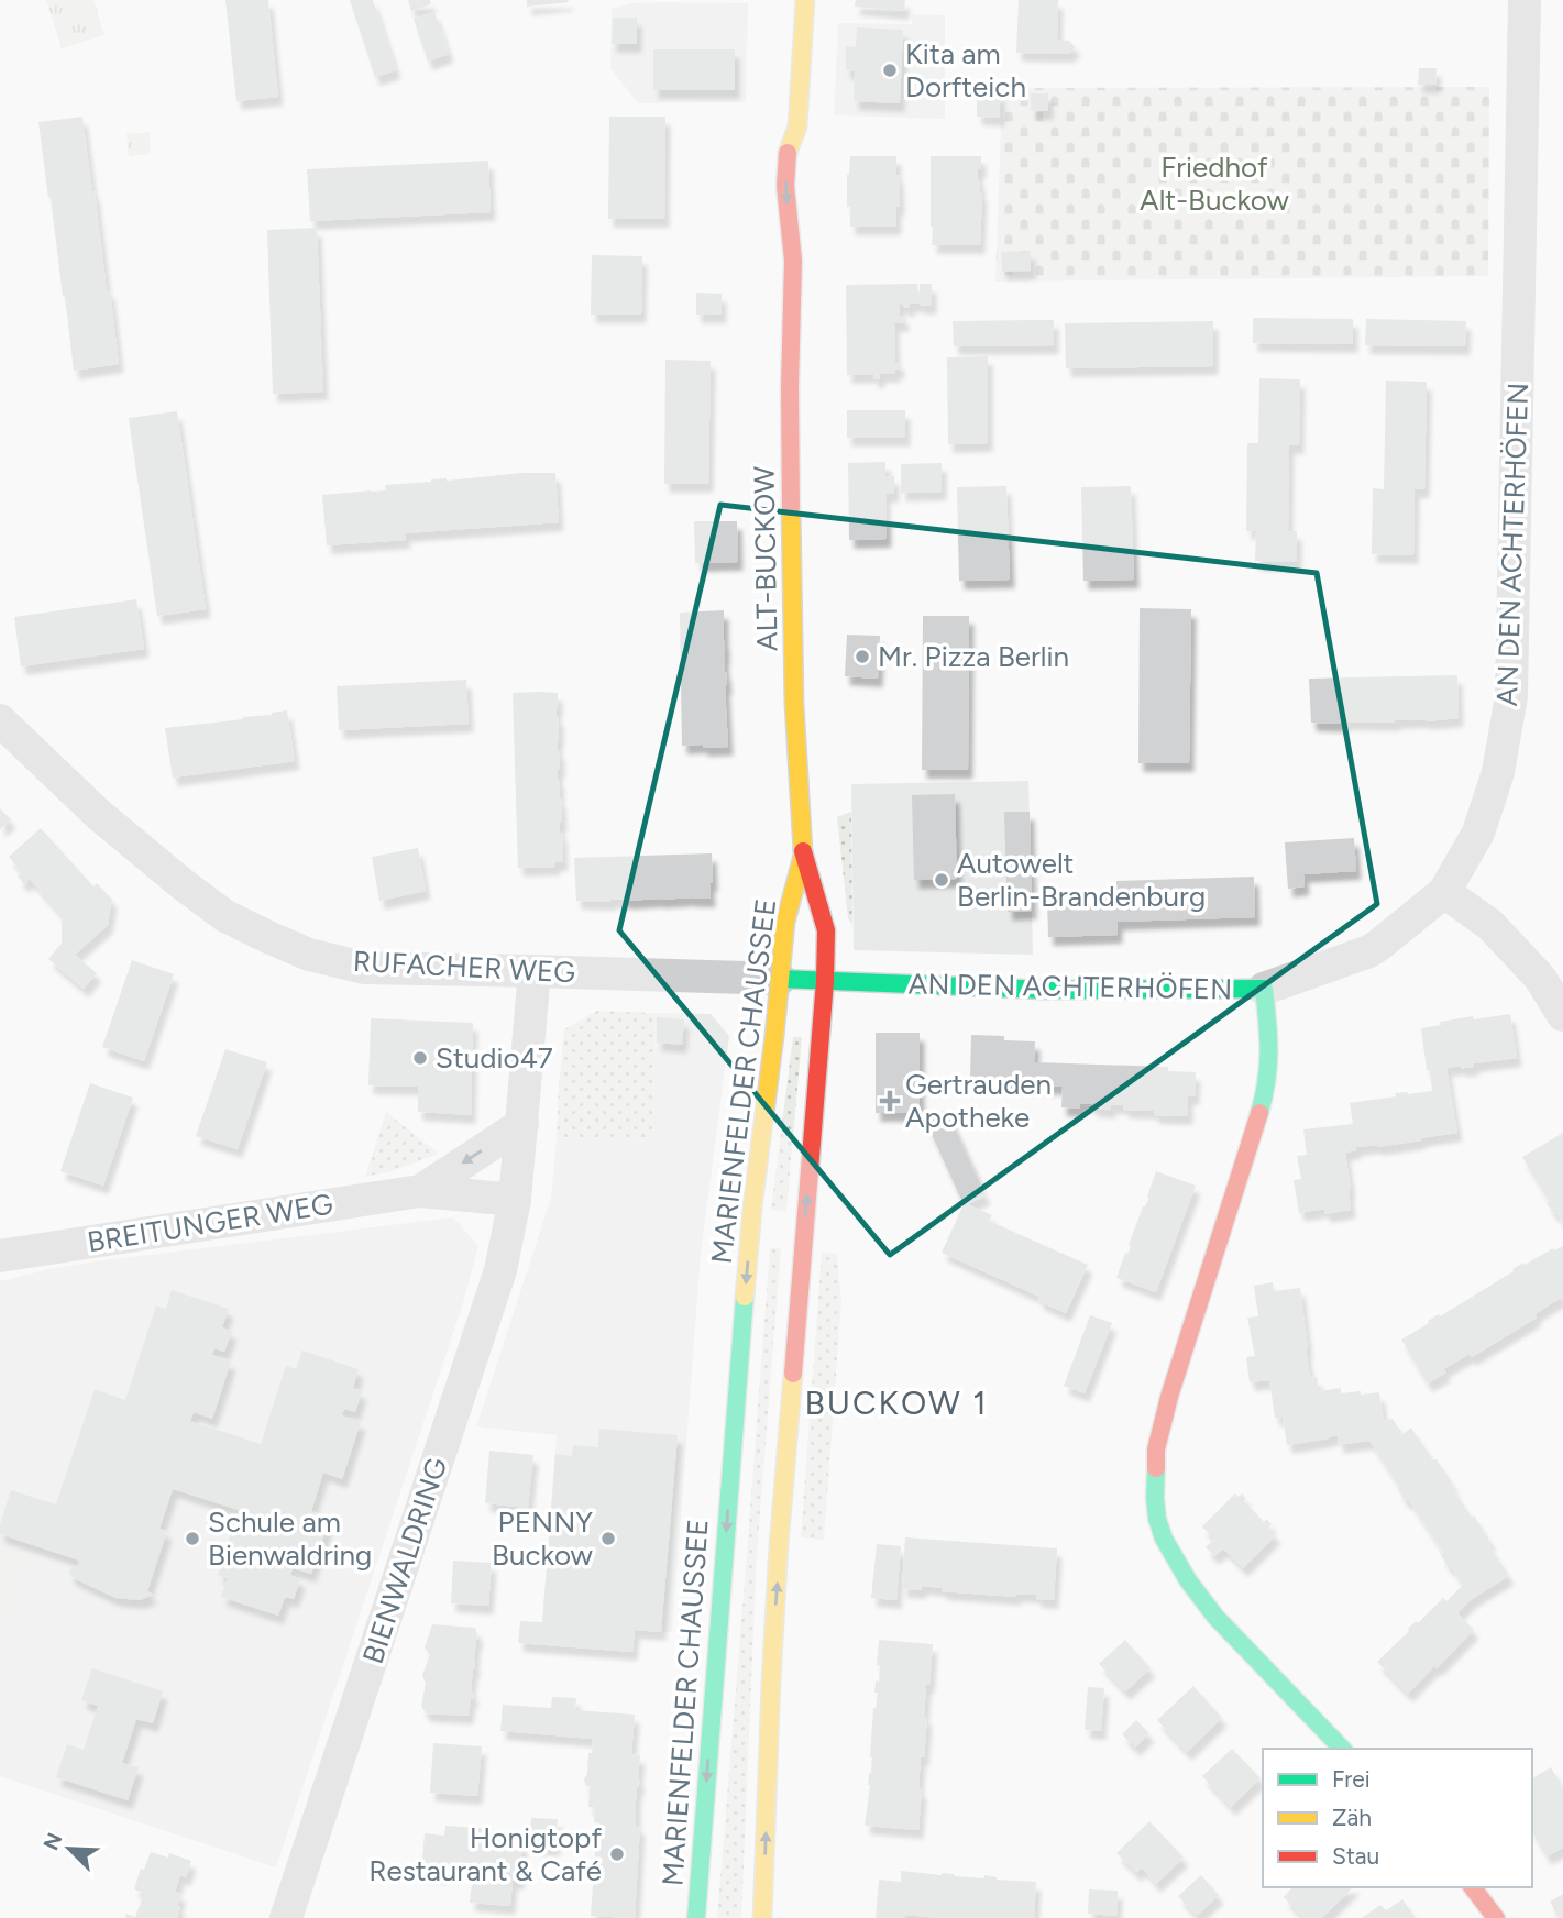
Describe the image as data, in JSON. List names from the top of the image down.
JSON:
{
  "streets": {
    "main road": [
      "AN DEN ACHTERHÖFEN",
      "ALT-BUCKOW",
      "RUFACHER WEG",
      "MARIENFELDER CHAUSSEE"
    ],
    "street": ["BREITUNGER WEG", "BIENWALDRING"]
  },
  "crossings": [
    ["AN DEN ACHTERHÖFEN", "RUFACHER WEG"],
    ["AN DEN ACHTERHÖFEN", "MARIENFELDER CHAUSSEE"],
    ["ALT-BUCKOW", "MARIENFELDER CHAUSSEE"],
    ["RUFACHER WEG", "MARIENFELDER CHAUSSEE"],
    ["BREITUNGER WEG", "BIENWALDRING"]
  ],
  "districts": ["BUCKOW 1"],
  "parks": ["Friedhof Alt-Buckow"],
  "places": {
    "other": [
      "Kita am Dorfteich",
      "Mr. Pizza Berlin",
      "Autowelt Berlin-Brandenburg",
      "Studio47",
      "Schule am Bienwaldring",
      "PENNY Buckow",
      "Honigtopf Restaurant & Café"
    ],
    "health": ["Gertrauden Apotheke"]
  },
  "legend": ["Frei", "Zäh", "Stau"],
  "north": "top left"
}
